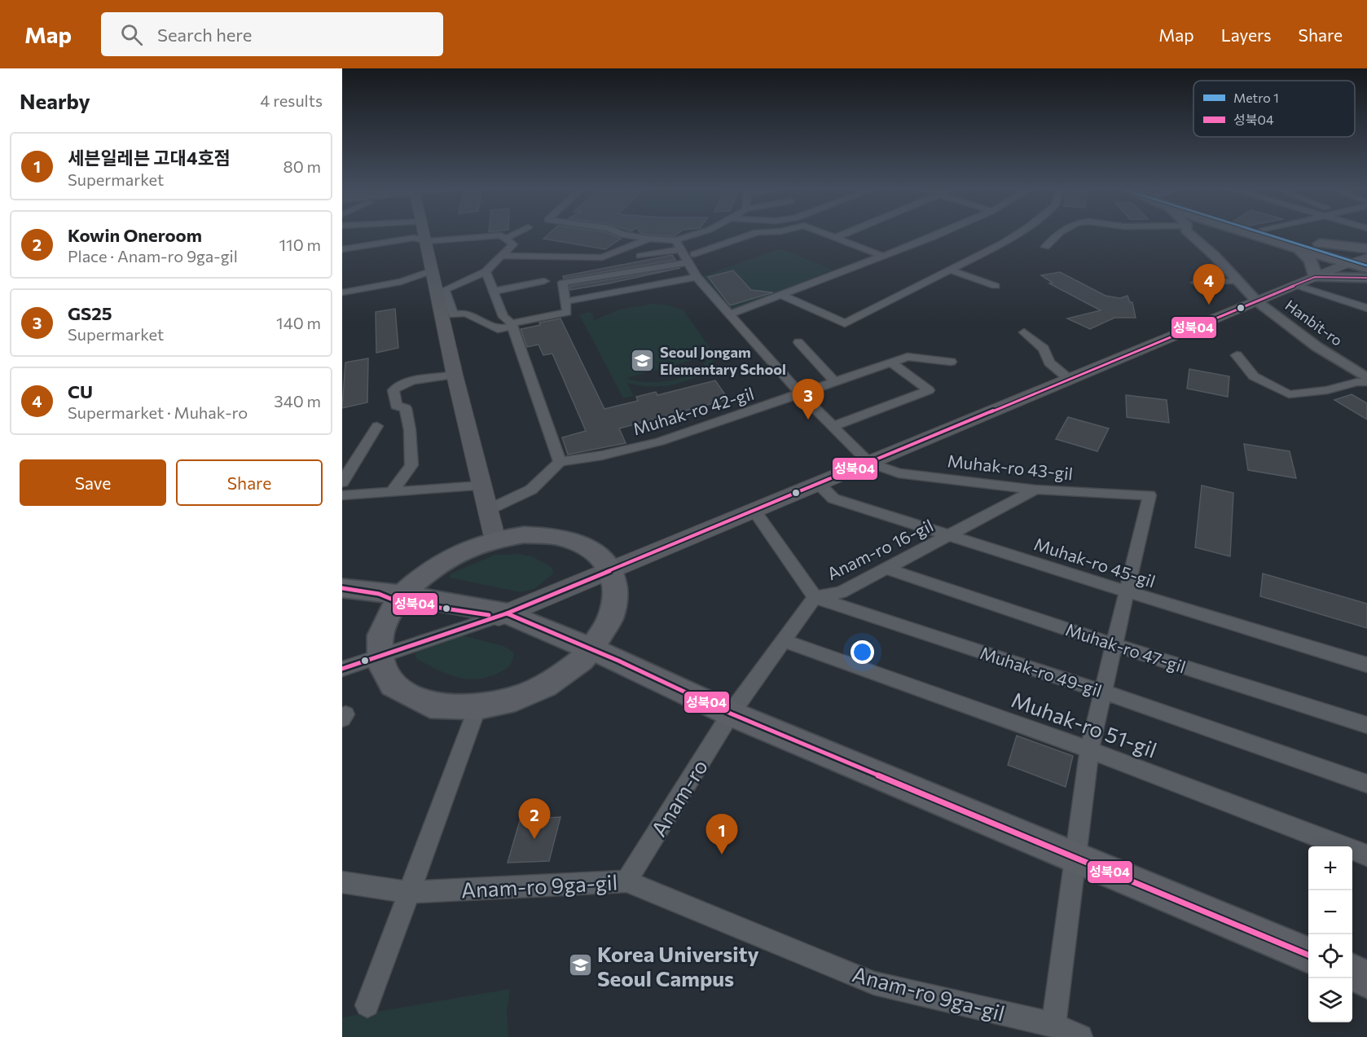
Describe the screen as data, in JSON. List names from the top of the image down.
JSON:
{
  "streets": {
    "street": [
      "Hanbit-ro",
      "Muhak-ro 42-gil",
      "Muhak-ro 43-gil",
      "Anam-ro 16-gil",
      "Muhak-ro 45-gil",
      "Muhak-ro 47-gil",
      "Muhak-ro 49-gil",
      "Muhak-ro 51-gil",
      "Anam-ro",
      "Anam-ro 9ga-gil"
    ]
  },
  "crossings": [
    ["Muhak-ro 43-gil", "Anam-ro 16-gil"],
    ["Muhak-ro 43-gil", "Muhak-ro 45-gil"],
    ["Anam-ro 16-gil", "Muhak-ro 45-gil"],
    ["Anam-ro 16-gil", "Muhak-ro 47-gil"],
    ["Anam-ro 16-gil", "Muhak-ro 49-gil"],
    ["Anam-ro 16-gil", "Muhak-ro 51-gil"],
    ["Anam-ro 16-gil", "Anam-ro"],
    ["Anam-ro", "Anam-ro 9ga-gil"]
  ],
  "places": {
    "school or university": ["Seoul Jongam Elementary School", "Korea University Seoul Campus"]
  },
  "lines": ["metro line 1", "transit line 성북04"],
  "legend": ["Metro 1", "성북04"],
  "page": {
    "header": "Map",
    "search": "Search here",
    "nav": ["Map", "Layers", "Share"],
    "heading": ["Nearby", "4 results"],
    "list": [
      {
        "mark": "1",
        "name": "세븐일레븐 고대4호점",
        "note": "Supermarket",
        "value": "80 m"
      },
      {
        "mark": "2",
        "name": "Kowin Oneroom",
        "note": "Place · Anam-ro 9ga-gil",
        "value": "110 m"
      },
      {
        "mark": "3",
        "name": "GS25",
        "note": "Supermarket",
        "value": "140 m"
      },
      {
        "mark": "4",
        "name": "CU",
        "note": "Supermarket · Muhak-ro",
        "value": "340 m"
      }
    ],
    "pins": [
      "4",
      "3",
      "2",
      "1"
    ],
    "buttons": ["Save", "Share"],
    "map_buttons": ["+", "−"]
  }
}
